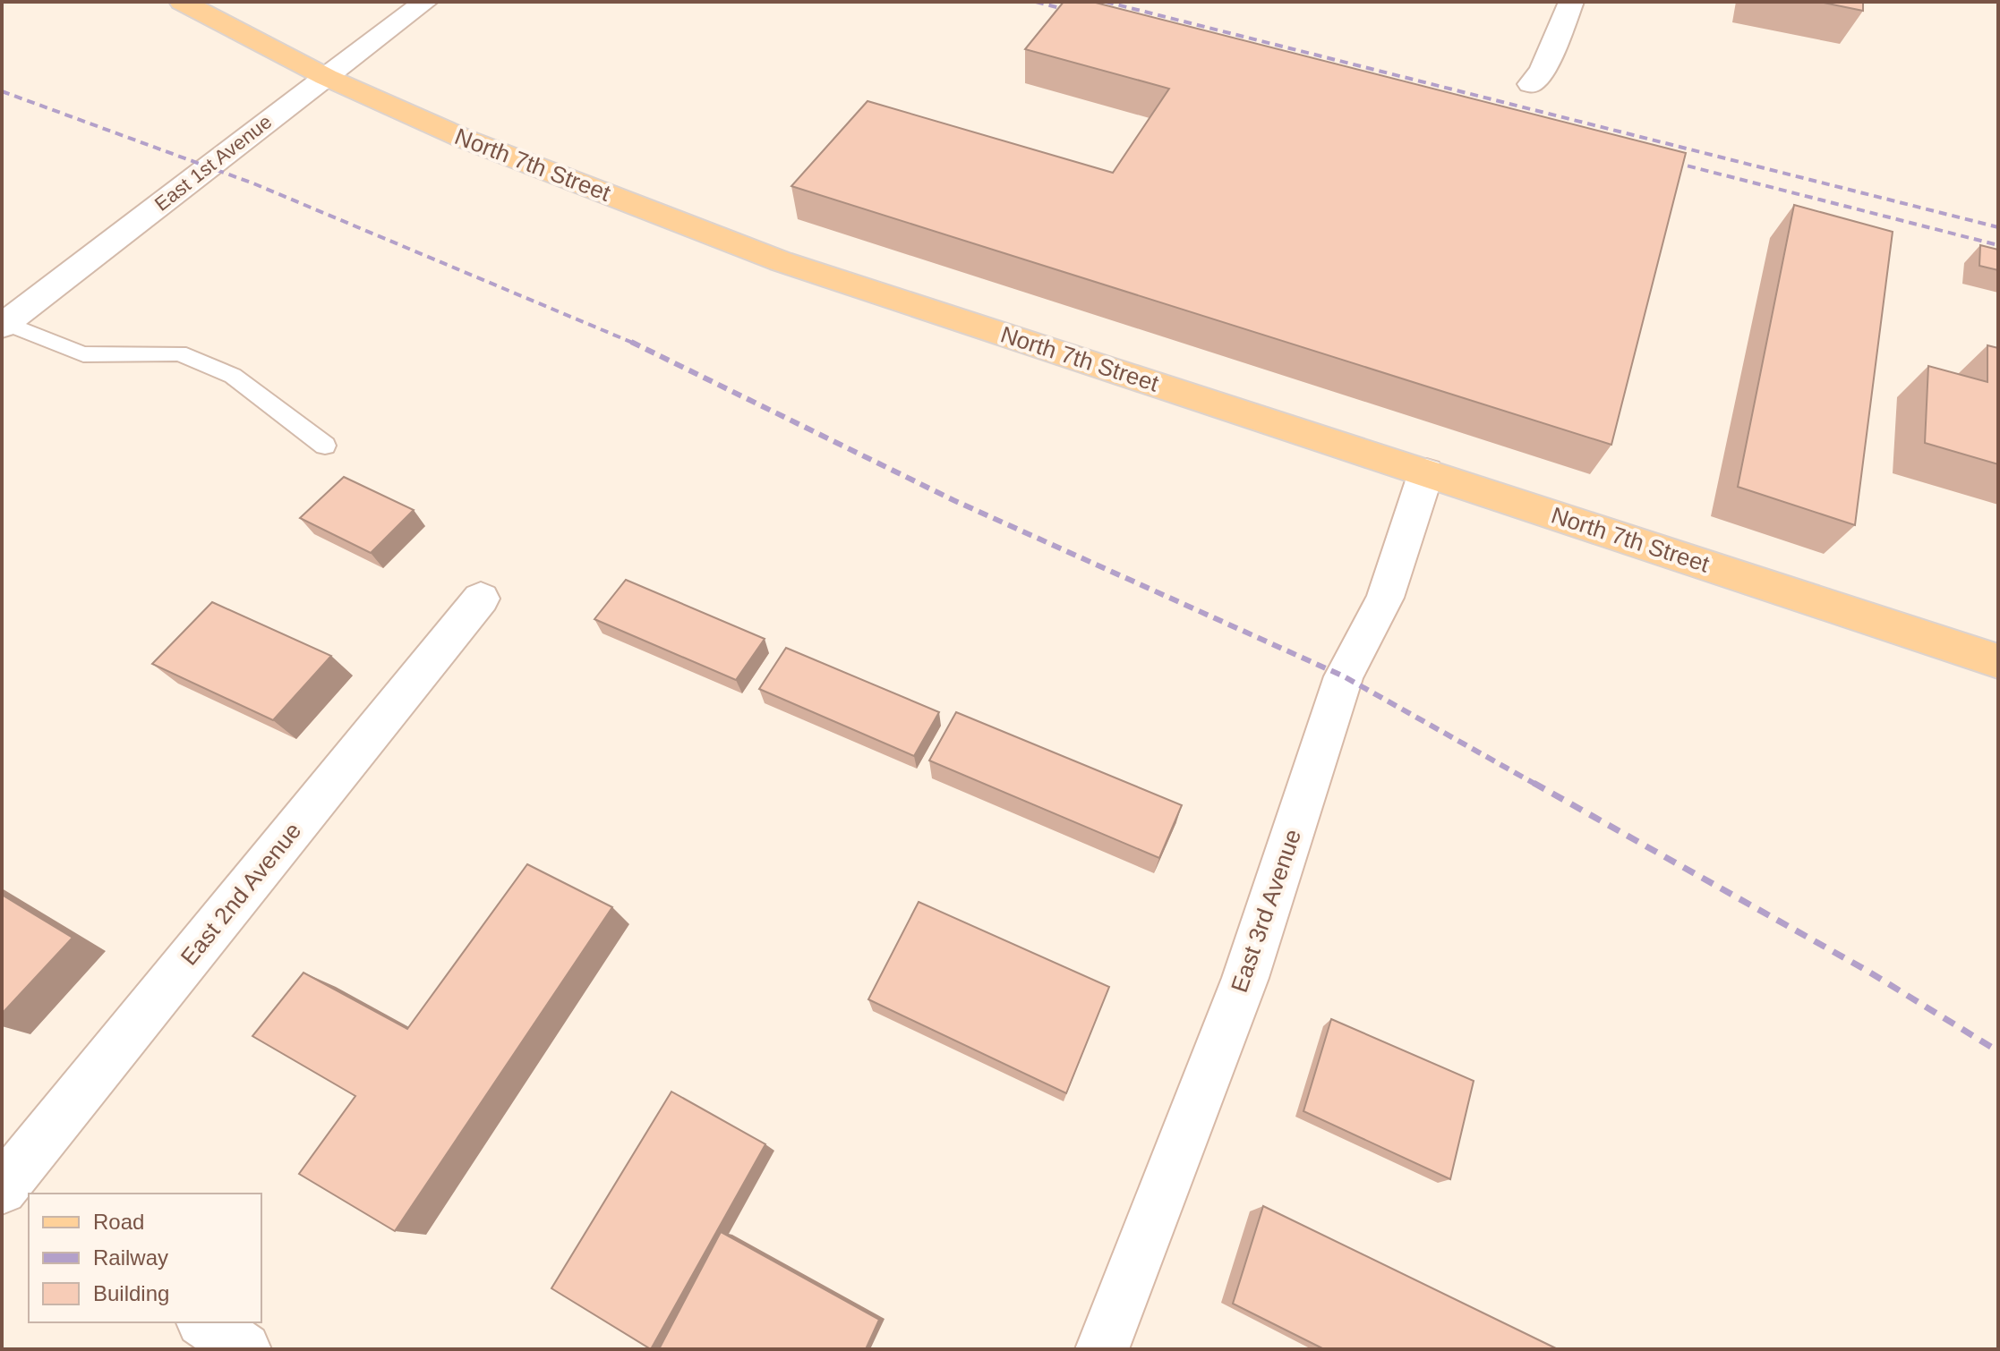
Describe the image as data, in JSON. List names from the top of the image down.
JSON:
{
  "streets": {
    "main road": ["North 7th Street"],
    "street": ["East 1st Avenue", "East 2nd Avenue", "East 3rd Avenue"]
  },
  "crossings": [
    ["East 1st Avenue", "North 7th Street"],
    ["North 7th Street", "East 3rd Avenue"]
  ],
  "legend": ["Road", "Railway", "Building"]
}
